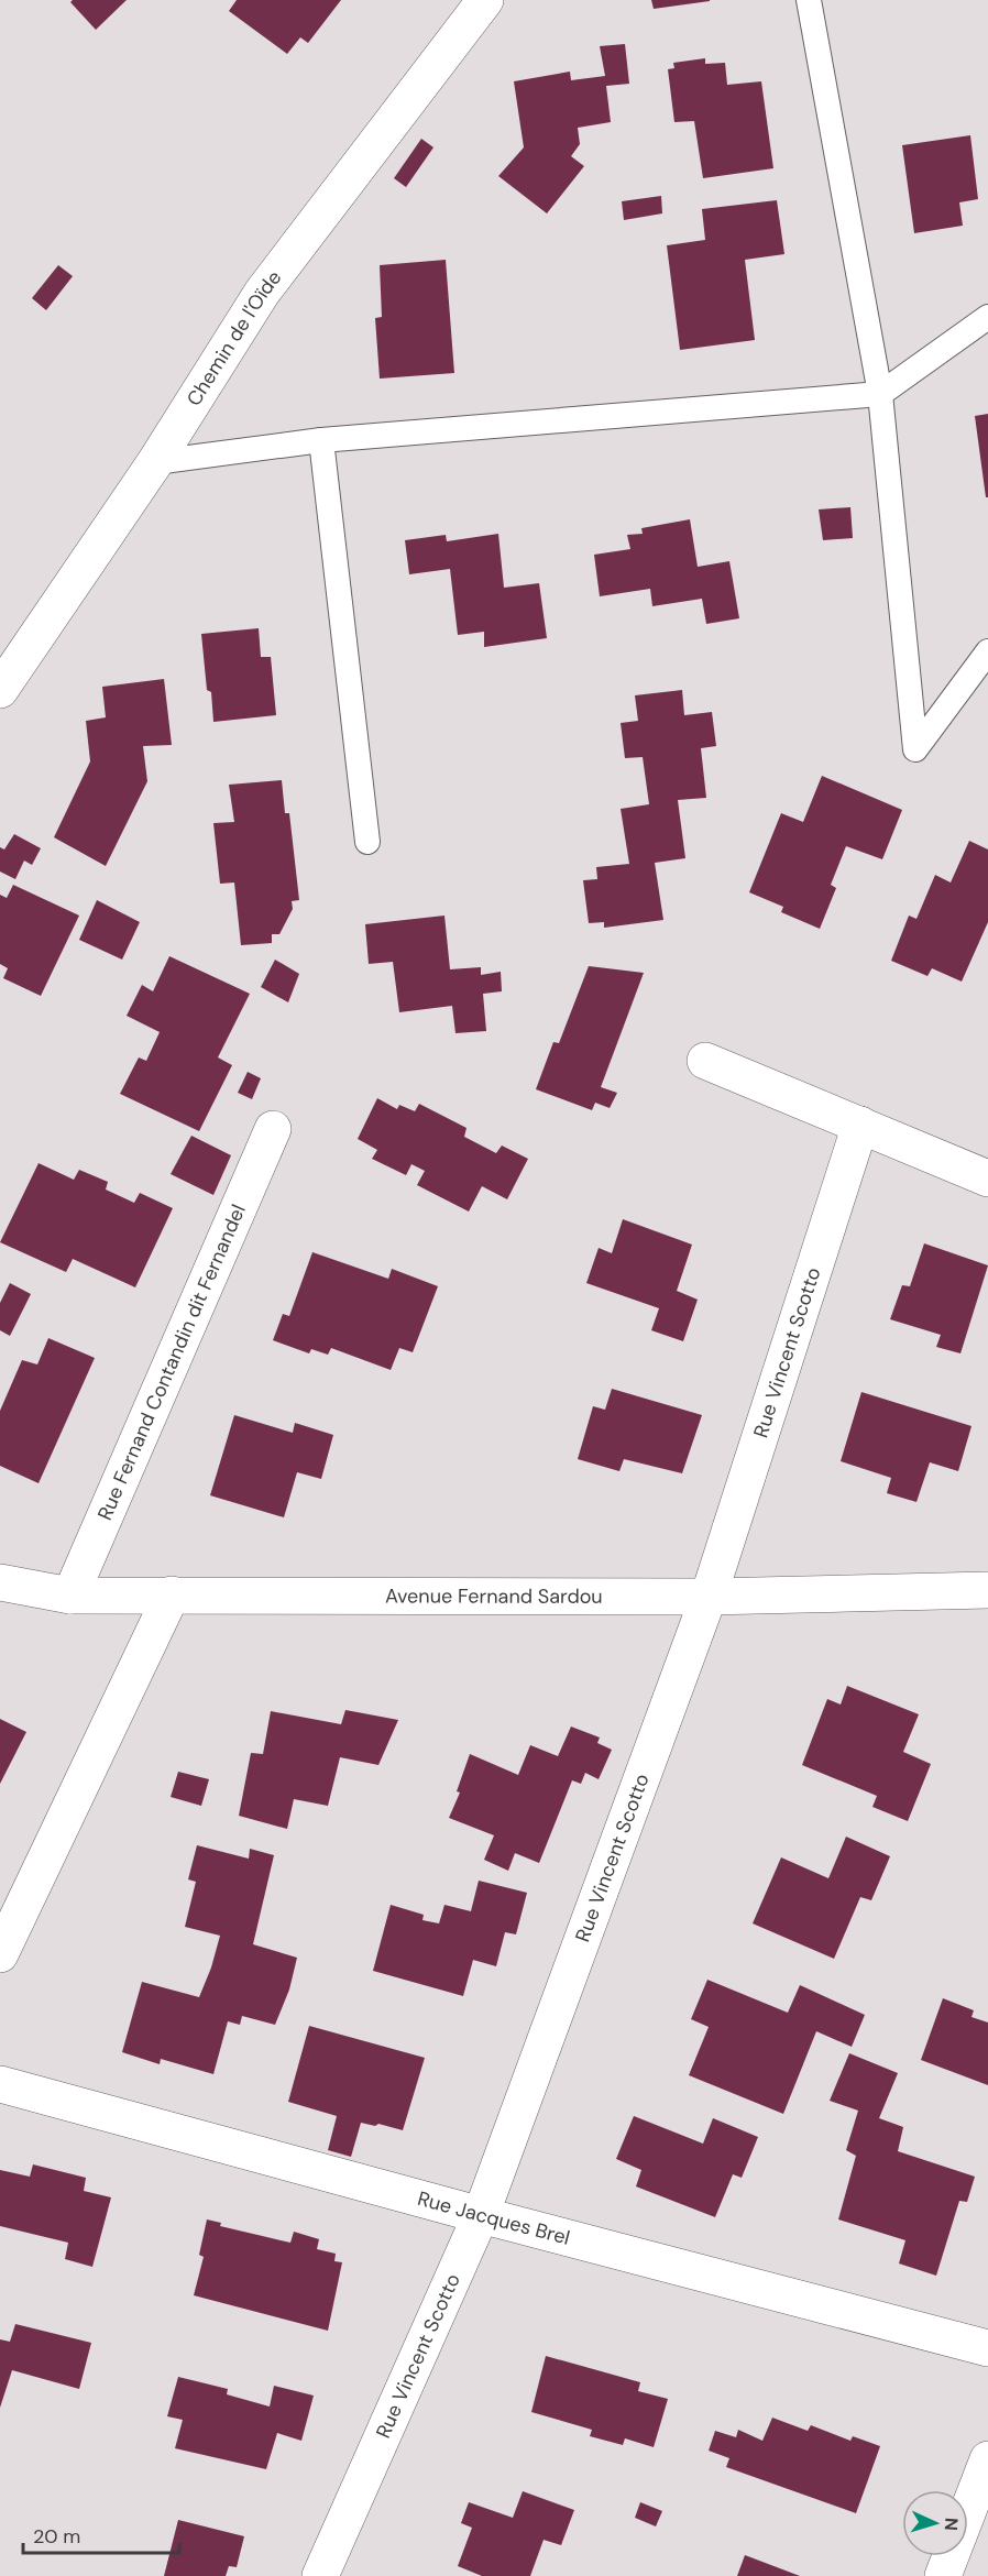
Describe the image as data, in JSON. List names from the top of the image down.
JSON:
{
  "streets": {
    "street": [
      "Chemin de l'Oïde",
      "Rue Vincent Scotto",
      "Rue Fernand Contandin dit Fernandel",
      "Avenue Fernand Sardou",
      "Rue Jacques Brel"
    ]
  },
  "crossings": [
    ["Rue Vincent Scotto", "Avenue Fernand Sardou"],
    ["Rue Vincent Scotto", "Rue Jacques Brel"],
    ["Rue Fernand Contandin dit Fernandel", "Avenue Fernand Sardou"]
  ],
  "scale_bar": "20 m",
  "north": "right"
}
